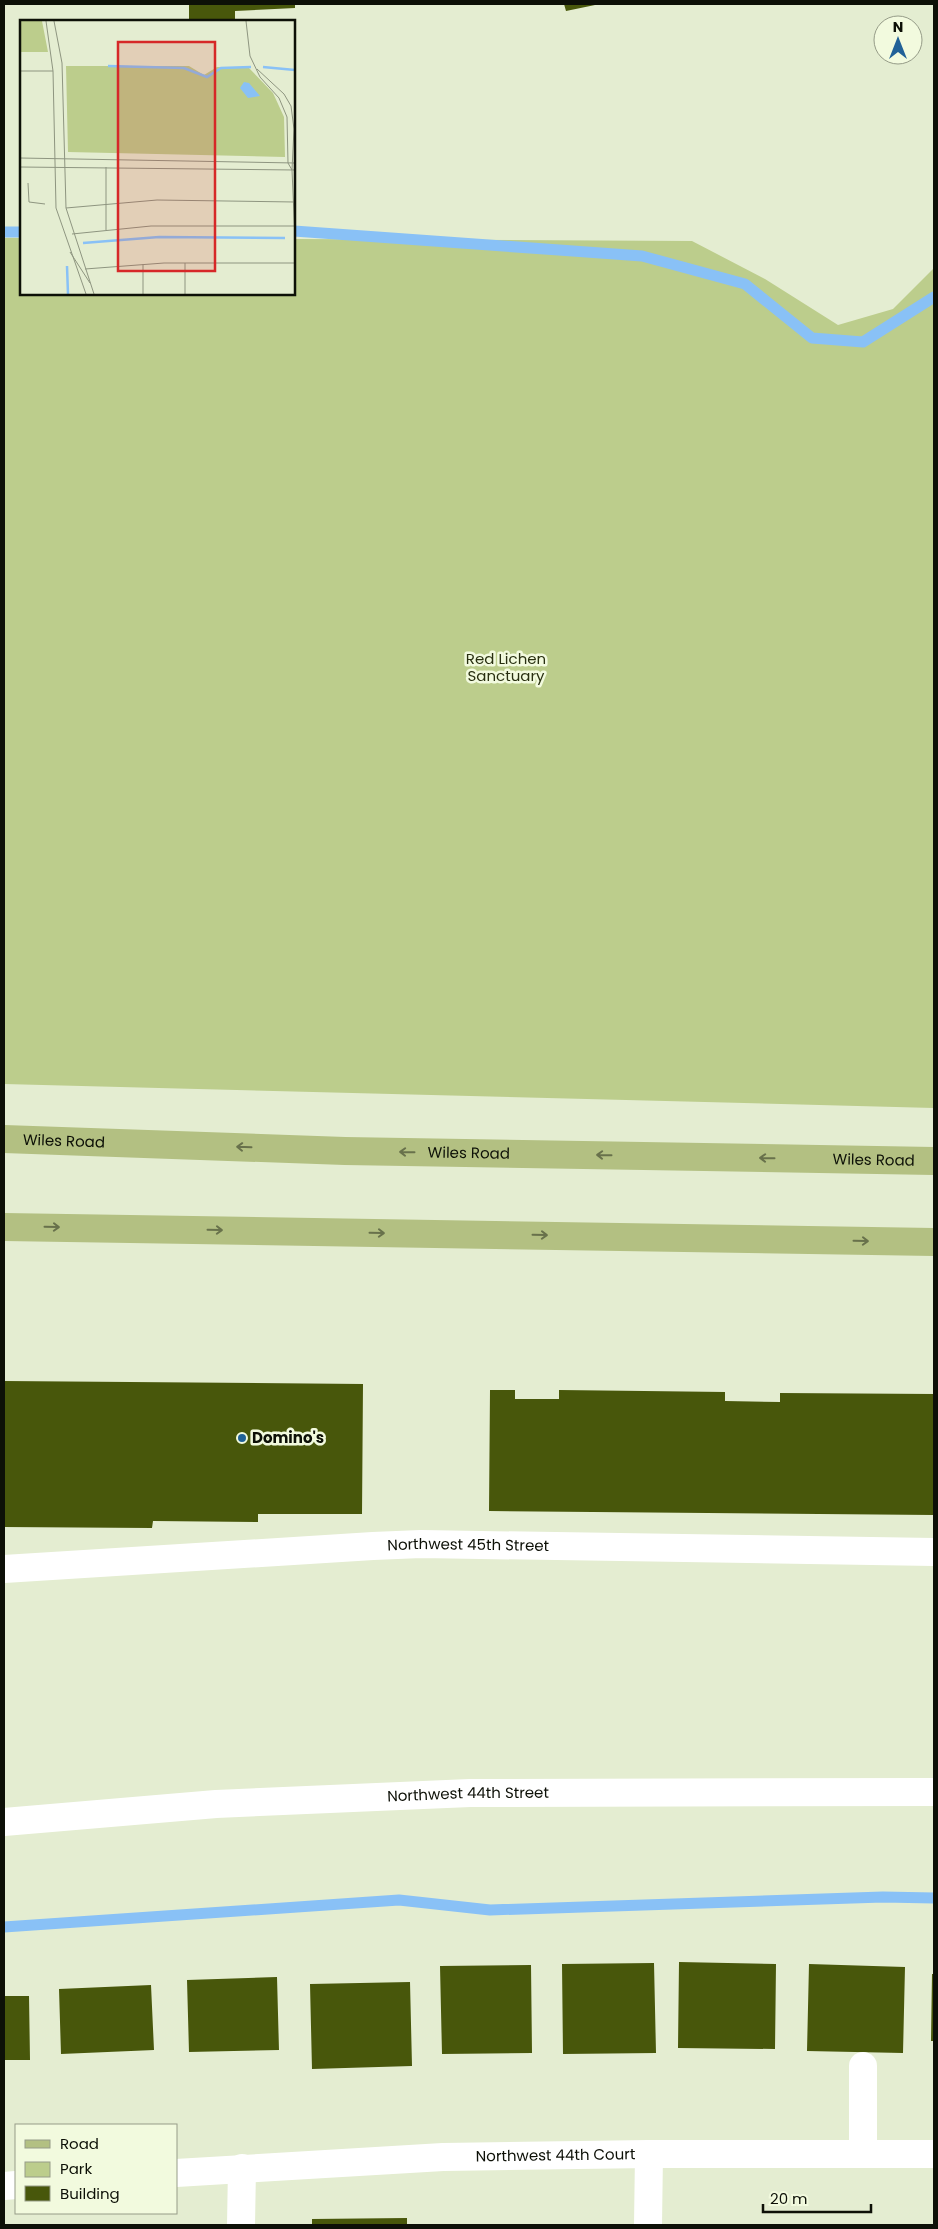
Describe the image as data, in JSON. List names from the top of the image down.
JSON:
{
  "streets": {
    "main road": ["Wiles Road"],
    "street": ["Northwest 45th Street", "Northwest 44th Street", "Northwest 44th Court"]
  },
  "parks": ["Red Lichen Sanctuary"],
  "places": ["Domino's"],
  "legend": ["Road", "Park", "Building"],
  "scale_bar": "20 m",
  "north": "top"
}
